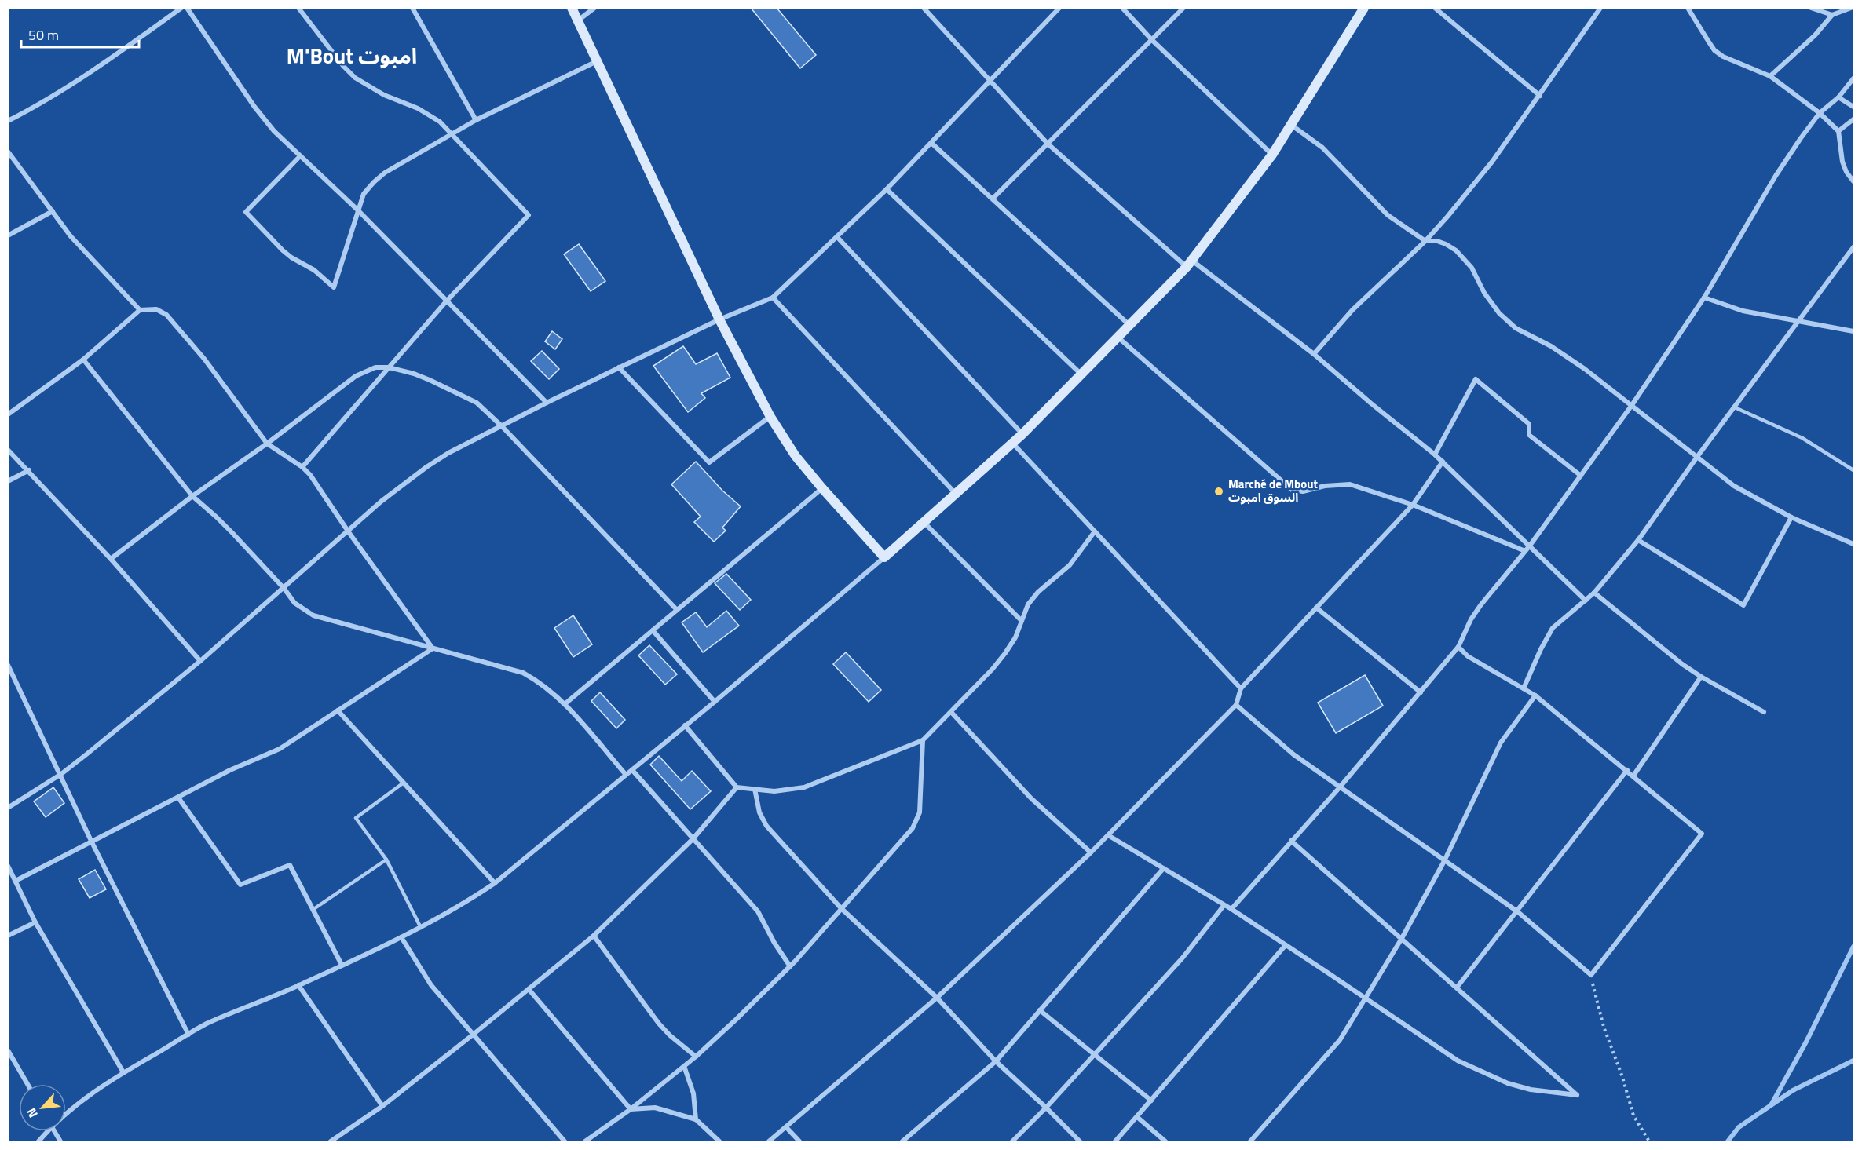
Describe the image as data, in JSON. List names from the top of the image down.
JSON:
{
  "districts": ["M'Bout امبوت"],
  "places": ["Marché de Mbout السوق امبوت"],
  "scale_bar": "50 m",
  "north": "bottom left"
}
